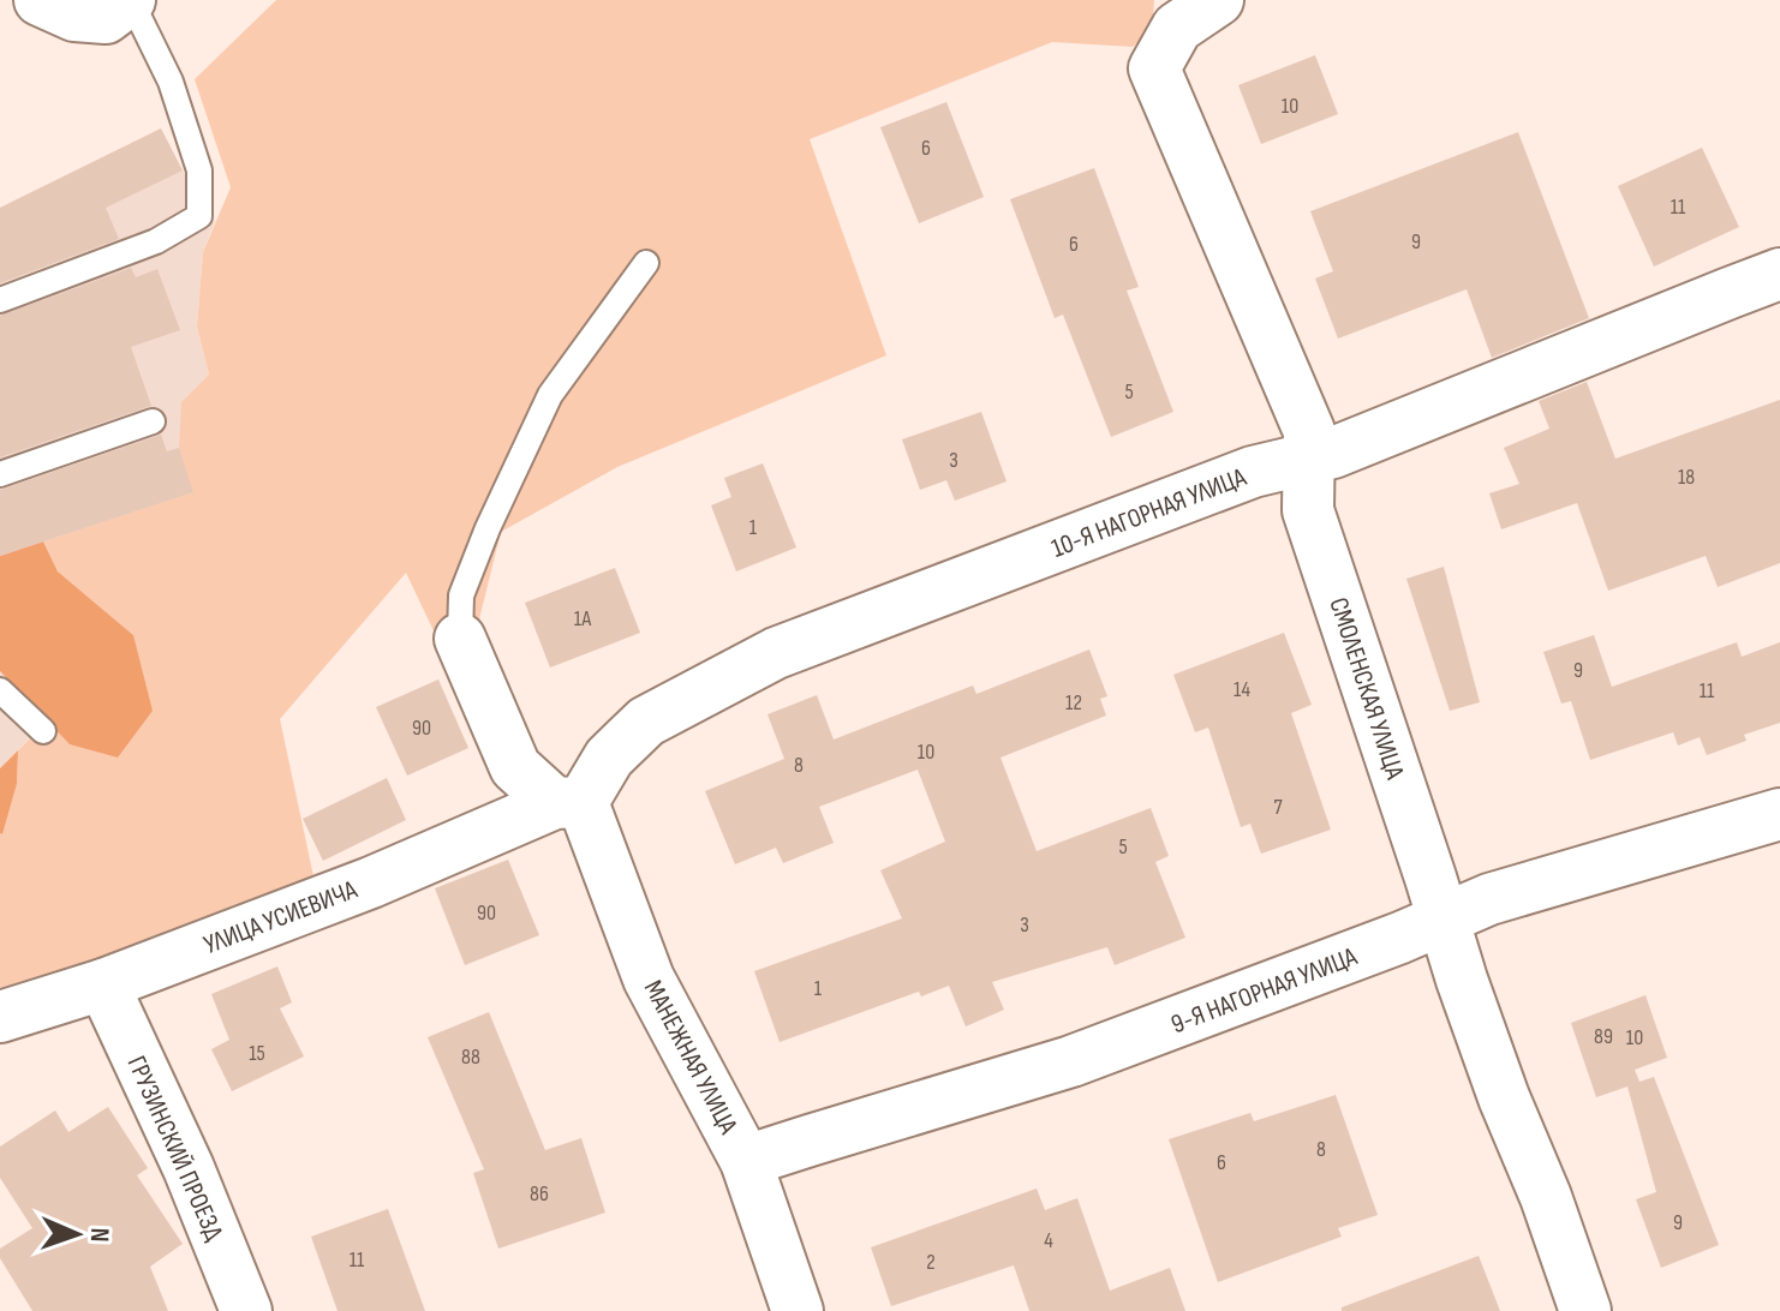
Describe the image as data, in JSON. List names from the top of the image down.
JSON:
{
  "streets": {
    "street": [
      "10-Я НАГОРНАЯ УЛИЦА",
      "СМОЛЕНСКАЯ УЛИЦА",
      "УЛИЦА УСИЕВИЧА",
      "9-Я НАГОРНАЯ УЛИЦА",
      "МАНЕЖНАЯ УЛИЦА",
      "ГРУЗИНСКИЙ ПРОЕЗД"
    ]
  },
  "crossings": [
    ["10-Я НАГОРНАЯ УЛИЦА", "СМОЛЕНСКАЯ УЛИЦА"],
    ["10-Я НАГОРНАЯ УЛИЦА", "УЛИЦА УСИЕВИЧА"],
    ["10-Я НАГОРНАЯ УЛИЦА", "МАНЕЖНАЯ УЛИЦА"],
    ["СМОЛЕНСКАЯ УЛИЦА", "9-Я НАГОРНАЯ УЛИЦА"],
    ["УЛИЦА УСИЕВИЧА", "МАНЕЖНАЯ УЛИЦА"],
    ["УЛИЦА УСИЕВИЧА", "ГРУЗИНСКИЙ ПРОЕЗД"],
    ["9-Я НАГОРНАЯ УЛИЦА", "МАНЕЖНАЯ УЛИЦА"]
  ],
  "house_numbers": [
    "10",
    "6",
    "11",
    "9",
    "6",
    "5",
    "3",
    "18",
    "1",
    "1А",
    "9",
    "14",
    "11",
    "12",
    "90",
    "10",
    "8",
    "7",
    "5",
    "90",
    "3",
    "1",
    "89",
    "10",
    "15",
    "88",
    "8",
    "6",
    "86",
    "9",
    "4",
    "11",
    "2"
  ],
  "north": "right"
}
